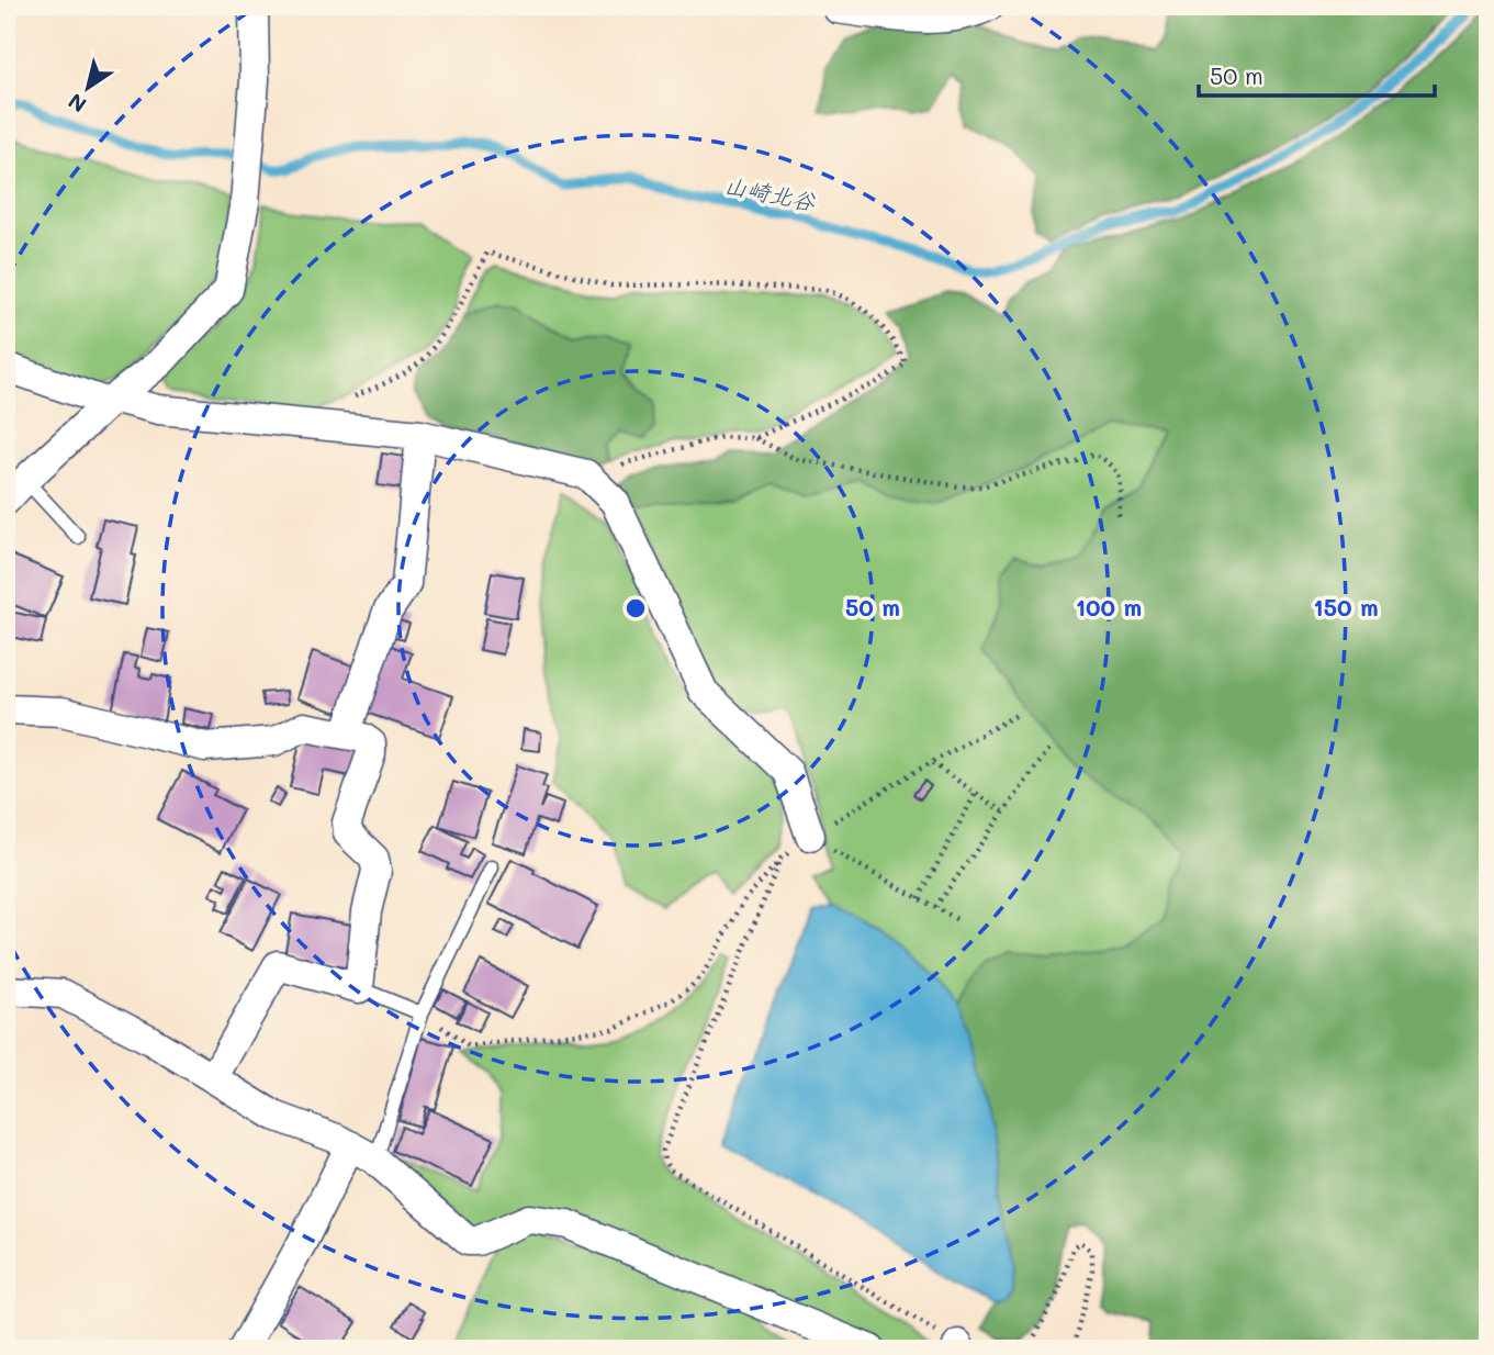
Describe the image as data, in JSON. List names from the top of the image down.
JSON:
{
  "water": ["山崎北谷"],
  "scale_bar": "50 m",
  "north": "bottom left",
  "rings": ["50 m", "100 m", "150 m"]
}
